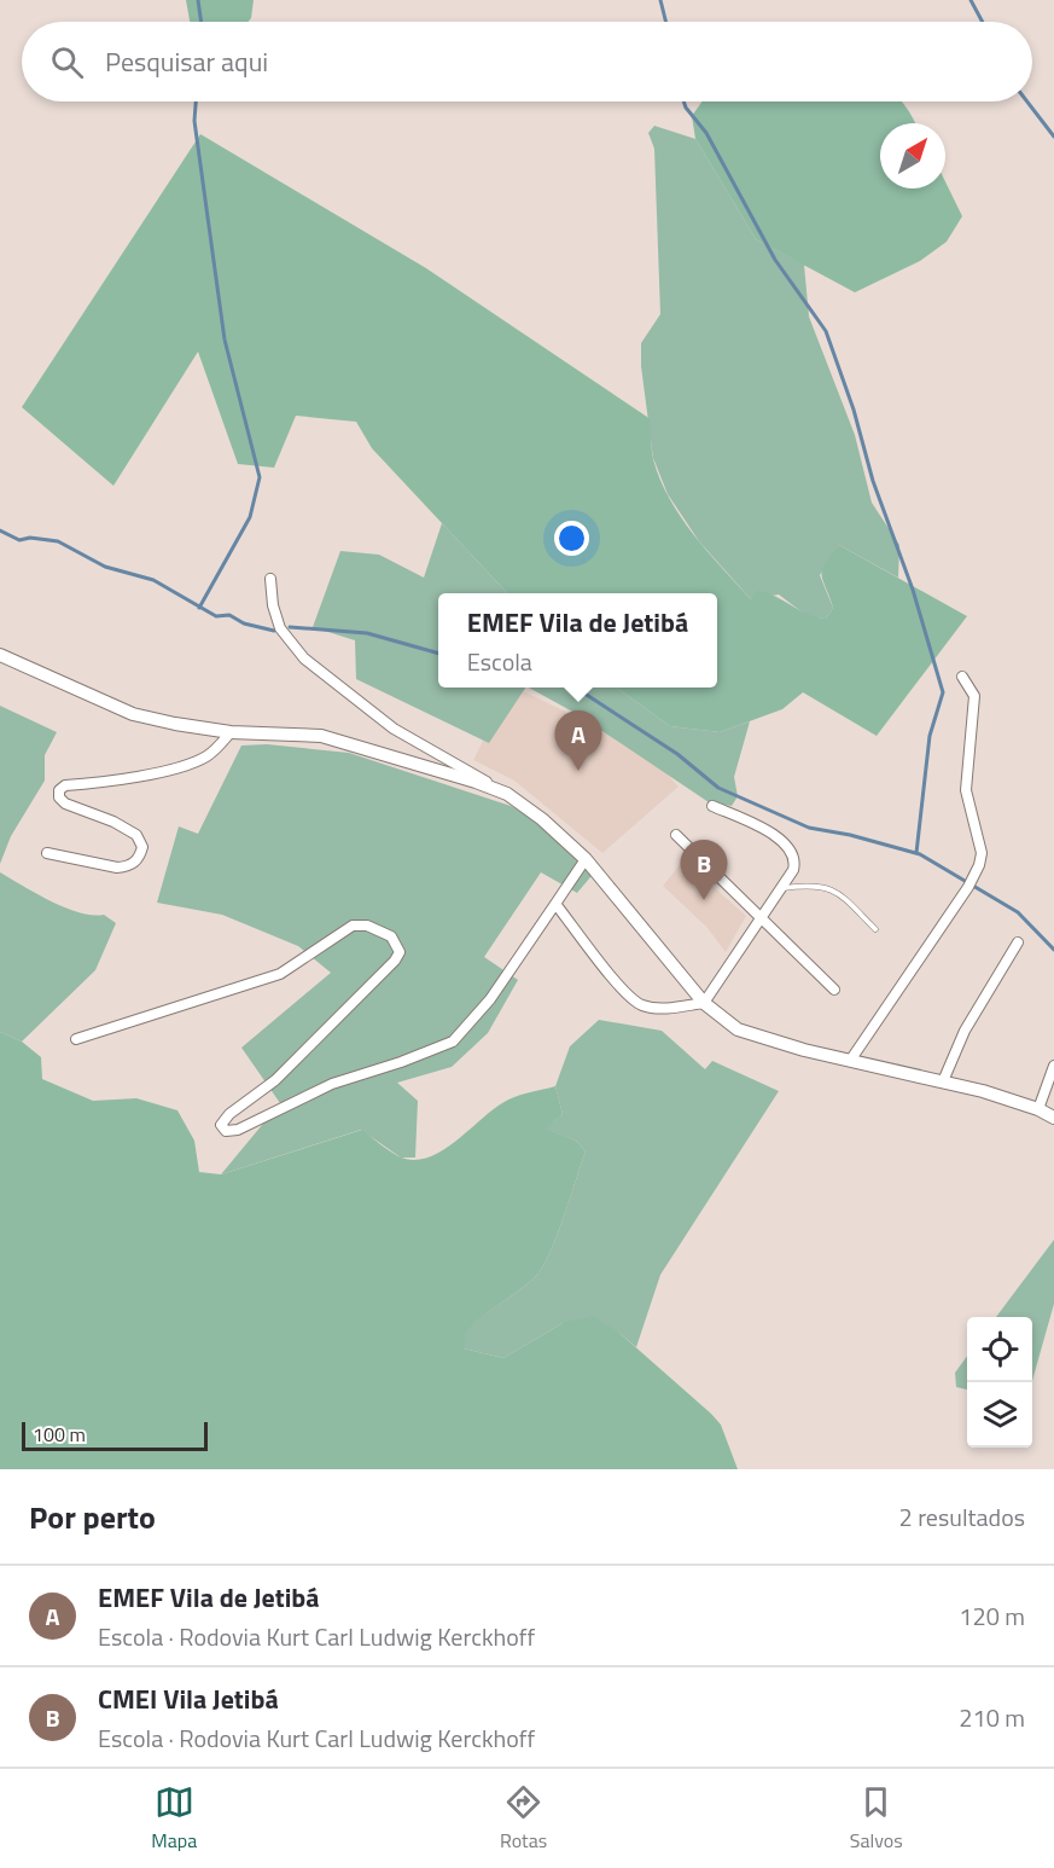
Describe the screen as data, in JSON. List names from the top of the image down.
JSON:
{
  "scale_bar": "100 m",
  "north": "top right",
  "page": {
    "search": "Pesquisar aqui",
    "popup": ["EMEF Vila de Jetibá", "Escola"],
    "pins": ["A", "B"],
    "scale": "100 m",
    "heading": ["Por perto", "2 resultados"],
    "list": [
      {
        "mark": "A",
        "name": "EMEF Vila de Jetibá",
        "note": "Escola · Rodovia Kurt Carl Ludwig Kerckhoff",
        "value": "120 m"
      },
      {
        "mark": "B",
        "name": "CMEI Vila Jetibá",
        "note": "Escola · Rodovia Kurt Carl Ludwig Kerckhoff",
        "value": "210 m"
      }
    ],
    "nav": ["Mapa", "Rotas", "Salvos"]
  }
}
